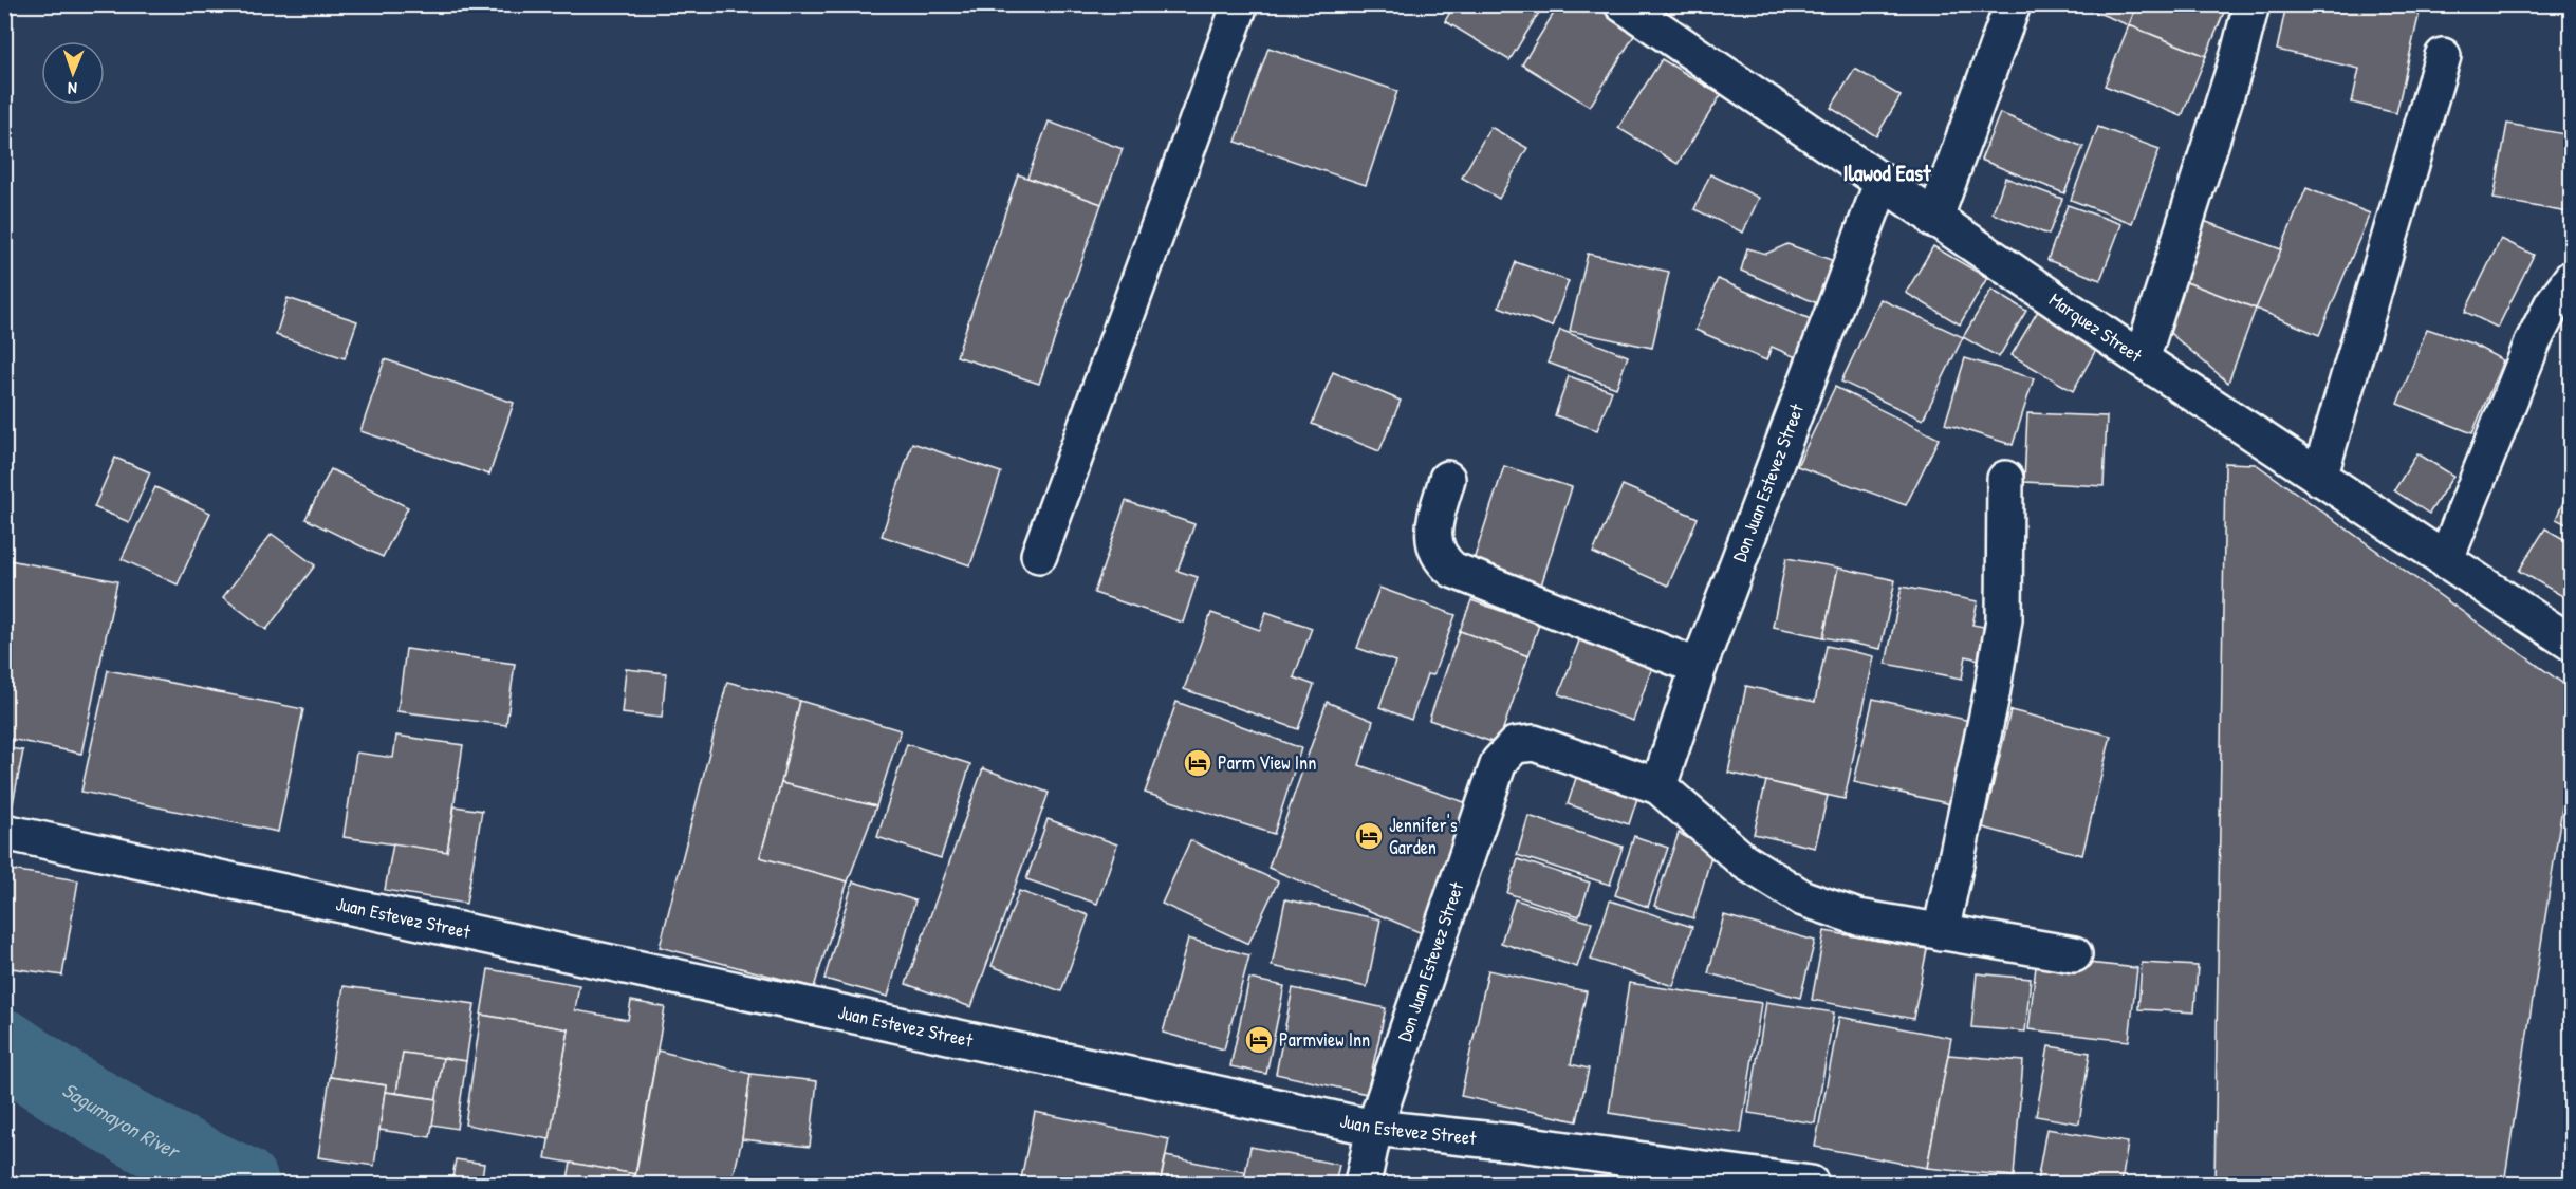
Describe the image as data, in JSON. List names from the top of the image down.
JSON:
{
  "streets": {
    "street": ["Marquez Street", "Don Juan Estevez Street", "Juan Estevez Street"]
  },
  "crossings": [
    ["Marquez Street", "Don Juan Estevez Street"],
    ["Don Juan Estevez Street", "Juan Estevez Street"]
  ],
  "districts": ["Ilawod East"],
  "water": ["Sagumayon River"],
  "places": {
    "hotel": ["Parm View Inn", "Jennifer's Garden", "Parmview Inn"]
  },
  "north": "bottom"
}
